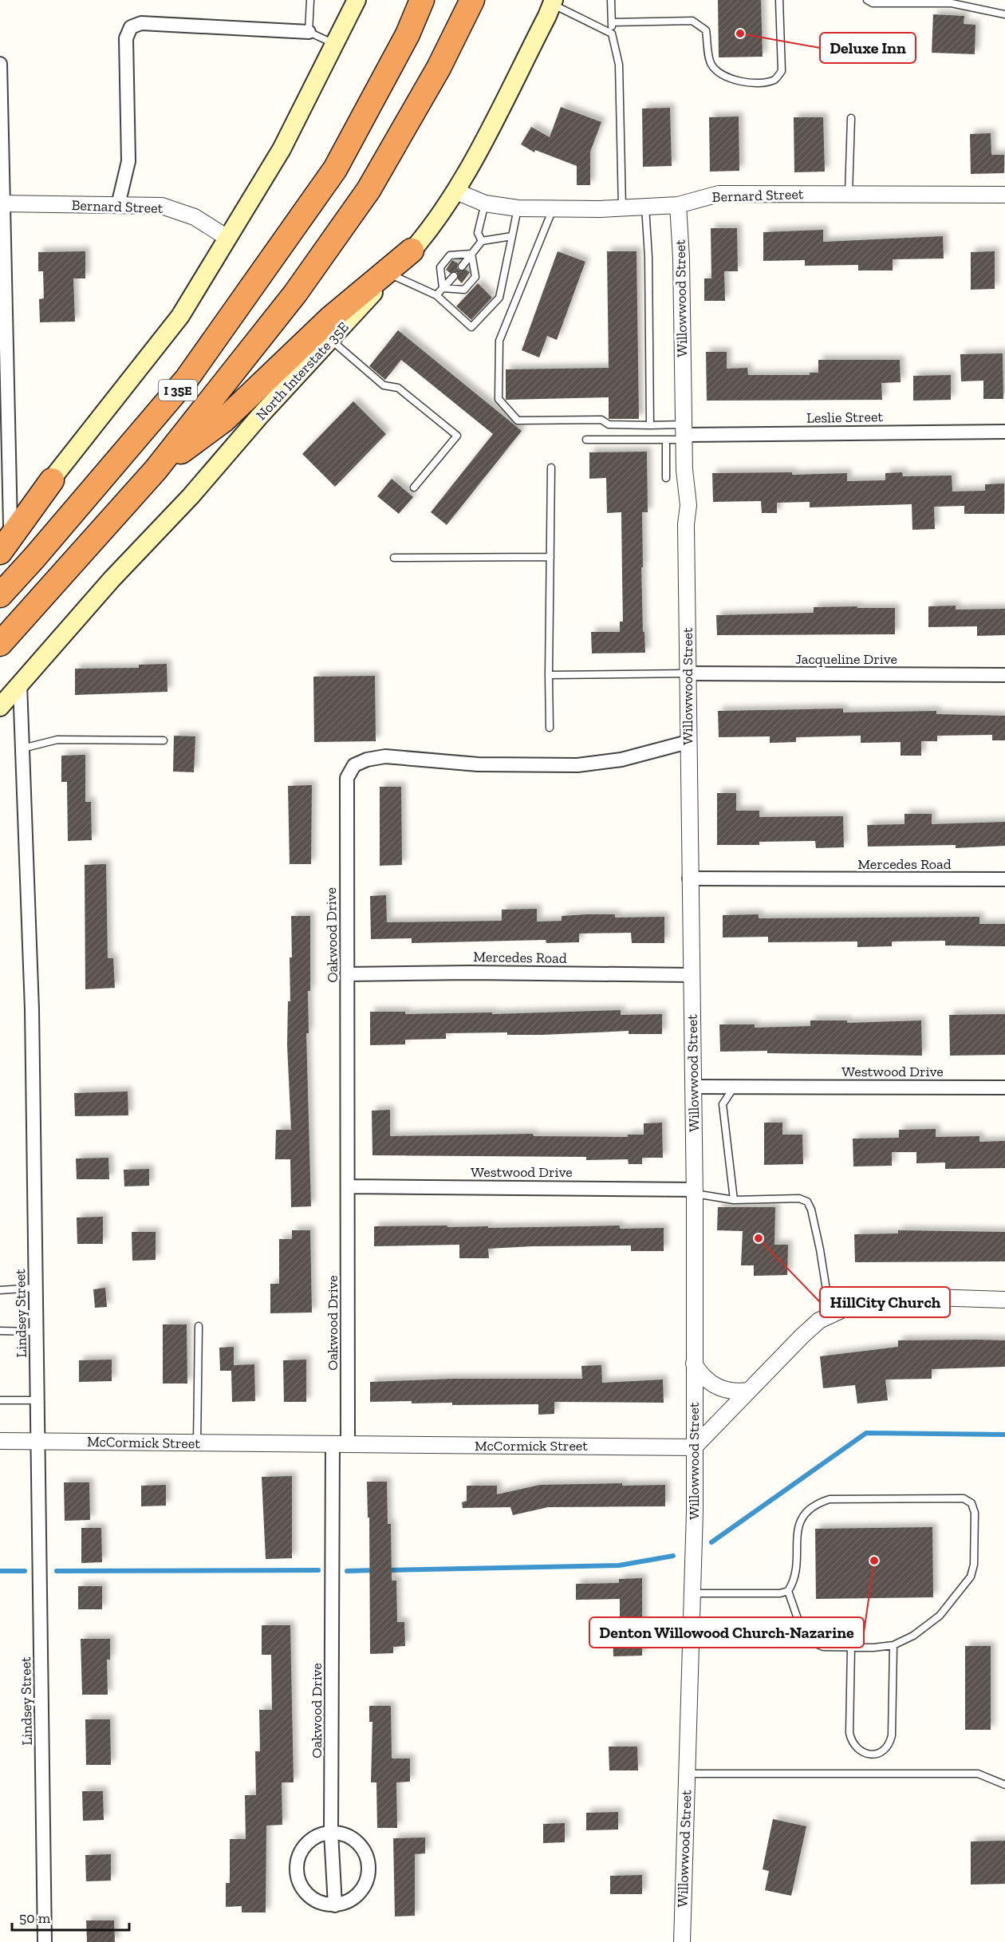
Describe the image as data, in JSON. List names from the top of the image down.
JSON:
{
  "streets": {
    "highway": ["I 35E"],
    "main road": ["North Interstate 35E"],
    "street": [
      "Bernard Street",
      "Willowwood Street",
      "Leslie Street",
      "Jacqueline Drive",
      "Mercedes Road",
      "Oakwood Drive",
      "Westwood Drive",
      "Lindsey Street",
      "McCormick Street"
    ]
  },
  "crossings": [
    ["Bernard Street", "Willowwood Street"],
    ["Willowwood Street", "Leslie Street"],
    ["Willowwood Street", "Jacqueline Drive"],
    ["Willowwood Street", "Mercedes Road"],
    ["Willowwood Street", "Oakwood Drive"],
    ["Willowwood Street", "Westwood Drive"],
    ["Willowwood Street", "McCormick Street"],
    ["North Interstate 35E", "Lindsey Street"],
    ["Mercedes Road", "Oakwood Drive"],
    ["Oakwood Drive", "Westwood Drive"],
    ["Oakwood Drive", "McCormick Street"],
    ["Lindsey Street", "McCormick Street"]
  ],
  "places": ["Deluxe Inn", "HillCity Church", "Denton Willowood Church-Nazarine"],
  "scale_bar": "50 m"
}
